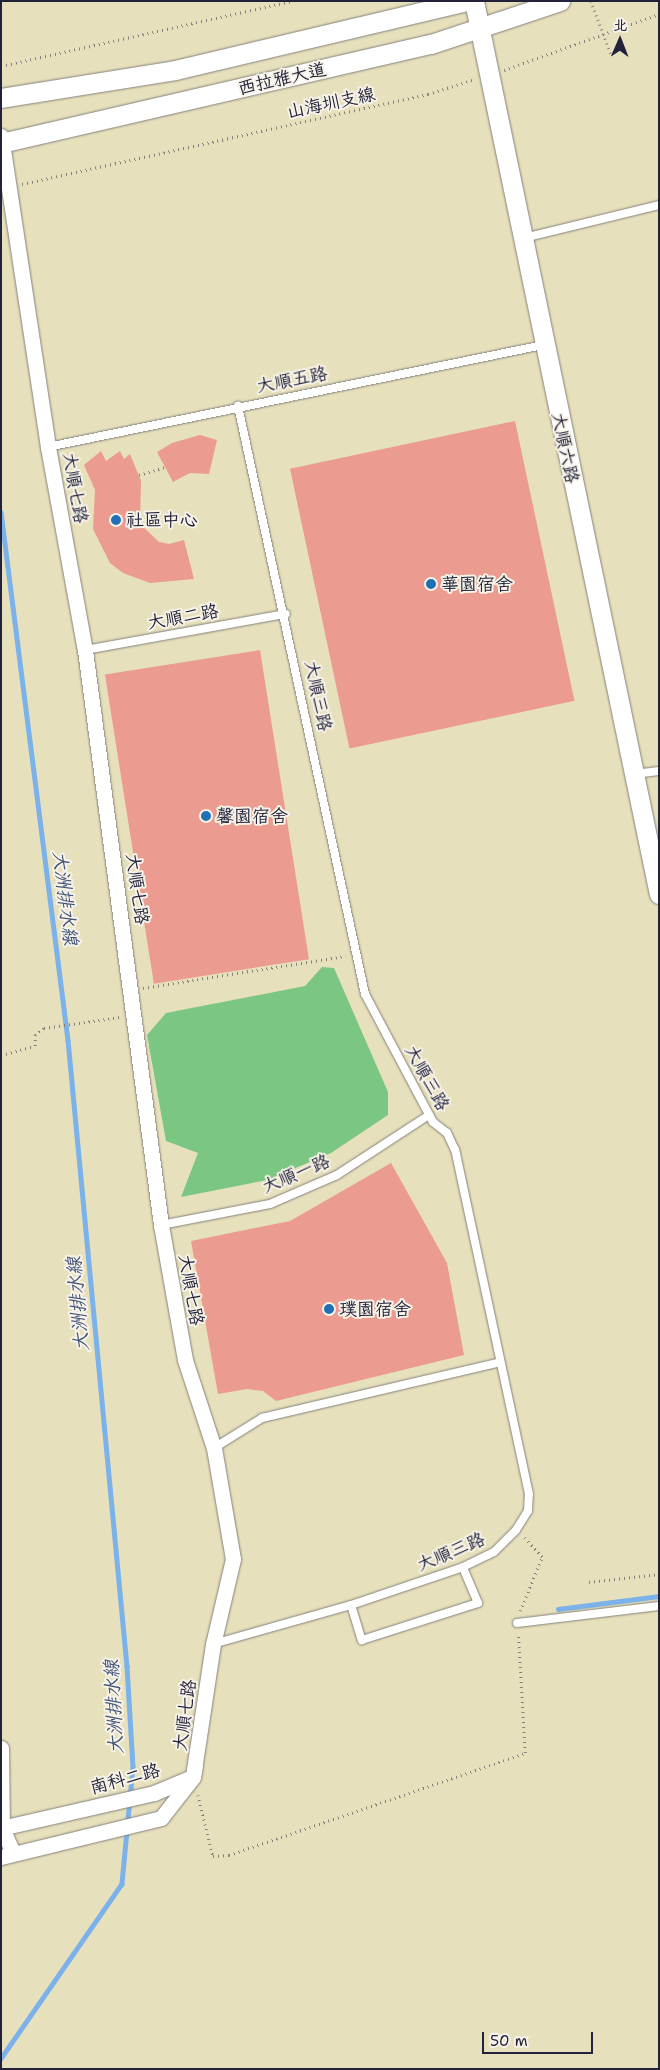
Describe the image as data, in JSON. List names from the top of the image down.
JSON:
{
  "streets": {
    "street": [
      "西拉雅大道",
      "大順六路",
      "大順七路",
      "南科二路"
    ],
    "lane": [
      "大順五路",
      "大順二路",
      "大順三路",
      "大順一路"
    ],
    "path": ["山海圳支線"]
  },
  "crossings": [
    ["西拉雅大道", "大順六路"],
    ["西拉雅大道", "大順七路"],
    ["山海圳支線", "大順七路"],
    ["大順五路", "大順六路"],
    ["大順五路", "大順七路"],
    ["大順五路", "大順三路"],
    ["大順七路", "大順二路"],
    ["大順七路", "大順三路"],
    ["大順七路", "大順一路"],
    ["大順七路", "南科二路"],
    ["大順二路", "大順三路"],
    ["大順三路", "大順一路"]
  ],
  "water": ["大洲排水線"],
  "places": [
    "社區中心",
    "華園宿舍",
    "馨園宿舍",
    "璞園宿舍"
  ],
  "scale_bar": "50 m",
  "north": "top"
}
